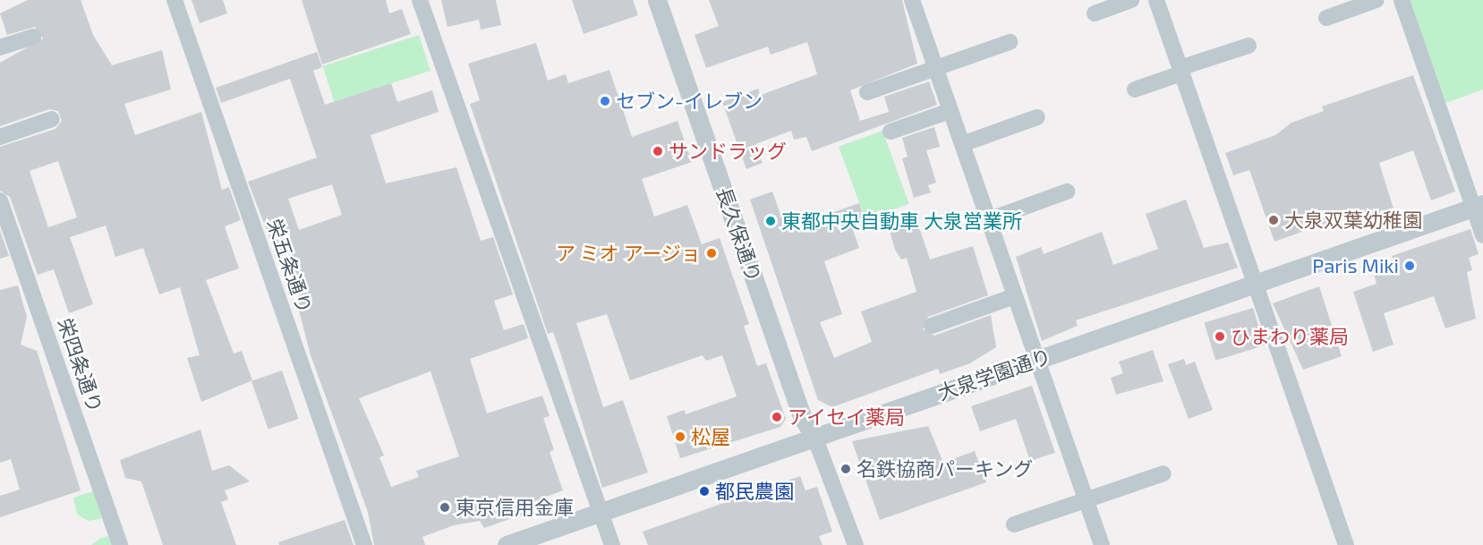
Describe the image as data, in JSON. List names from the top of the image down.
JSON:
{
  "streets": {
    "street": [
      "長久保通り",
      "栄五条通り",
      "栄四条通り",
      "大泉学園通り"
    ]
  },
  "crossings": [
    ["長久保通り", "大泉学園通り"]
  ],
  "places": [
    "セブン-イレブン",
    "サンドラッグ",
    "大泉双葉幼稚園",
    "東都中央自動車 大泉営業所",
    "ア ミオ アージョ",
    "Paris Miki",
    "ひまわり薬局",
    "アイセイ薬局",
    "松屋",
    "名鉄協商パーキング",
    "都民農園",
    "東京信用金庫"
  ]
}
